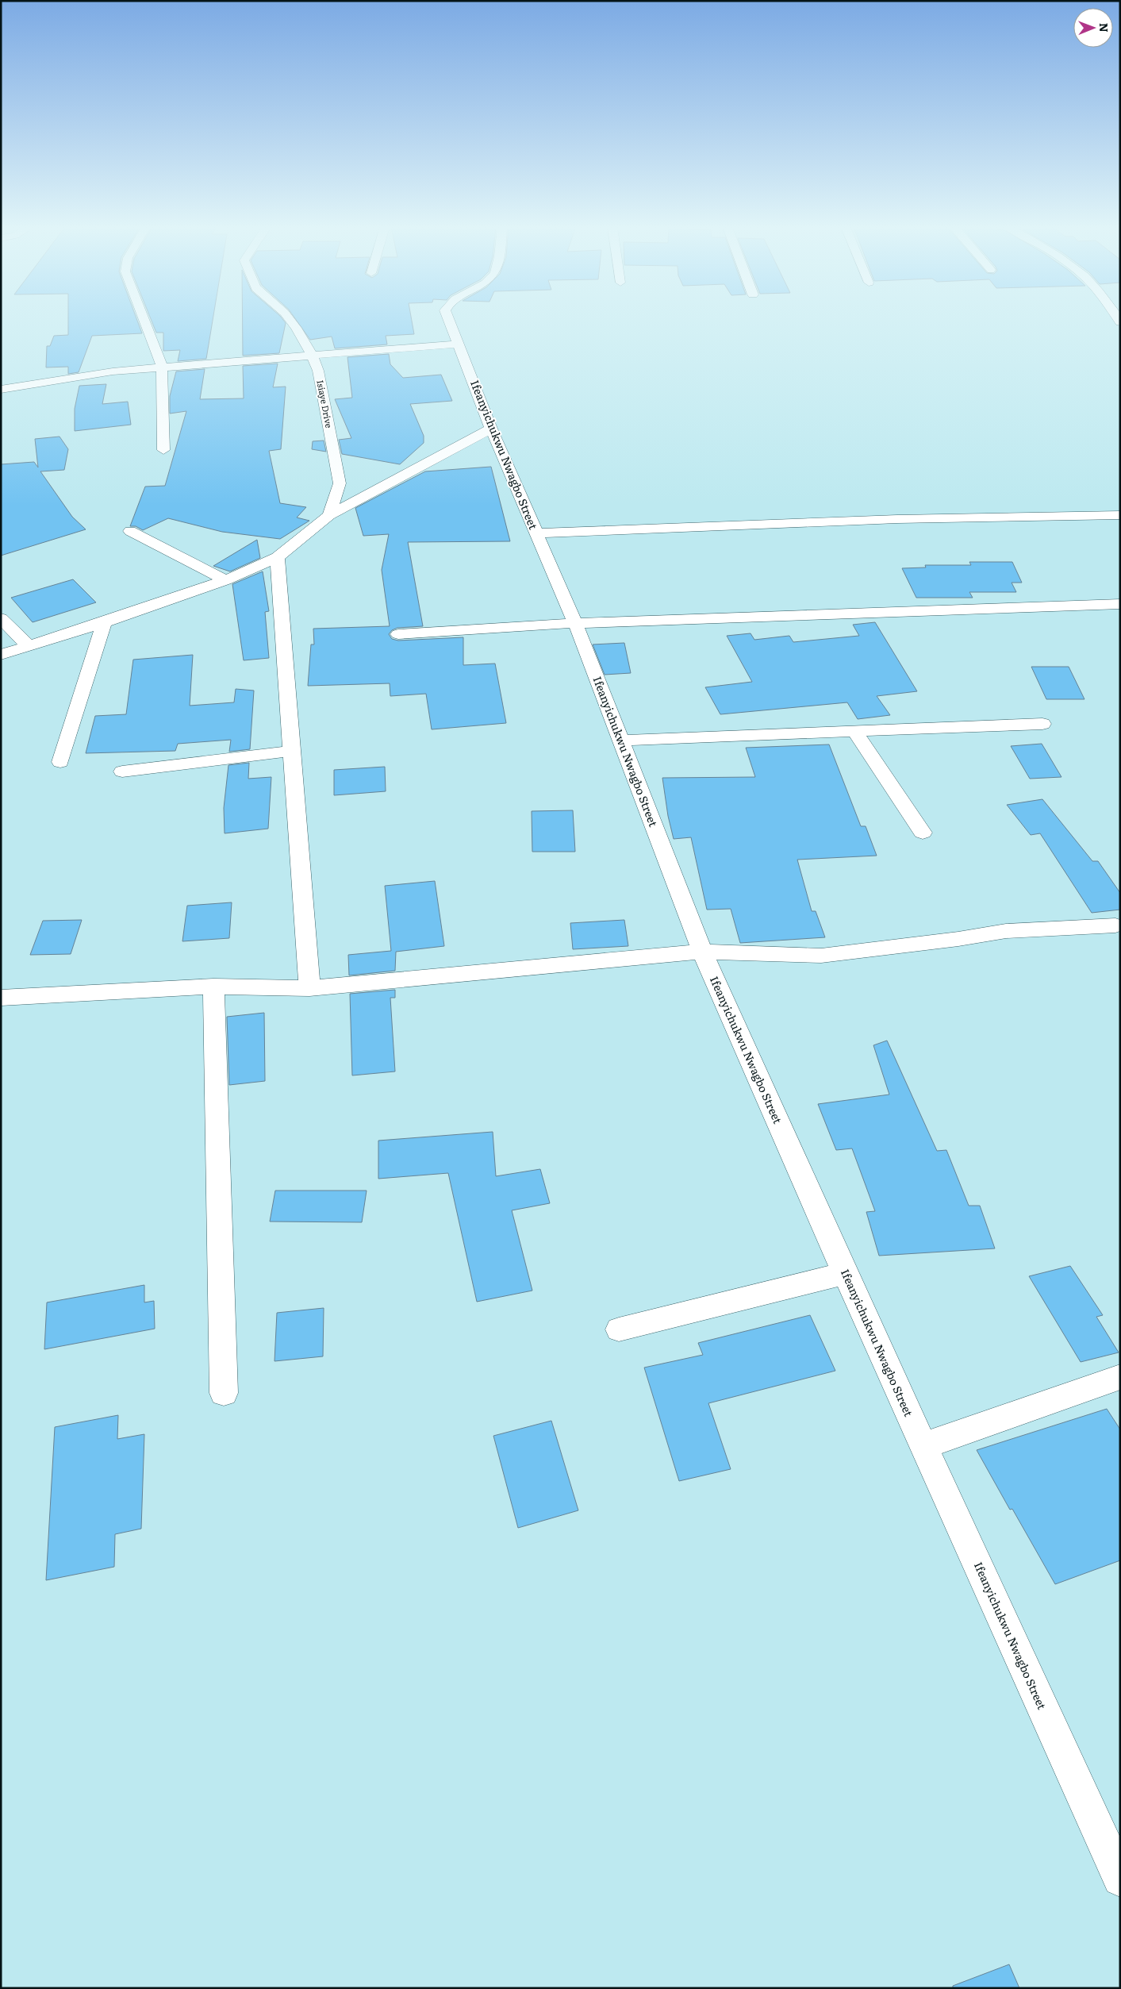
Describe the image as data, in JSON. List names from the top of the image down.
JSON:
{
  "streets": {
    "street": ["Isiaye Drive", "Ifeanyichukwu Nwagbo Street"]
  },
  "north": "right"
}
